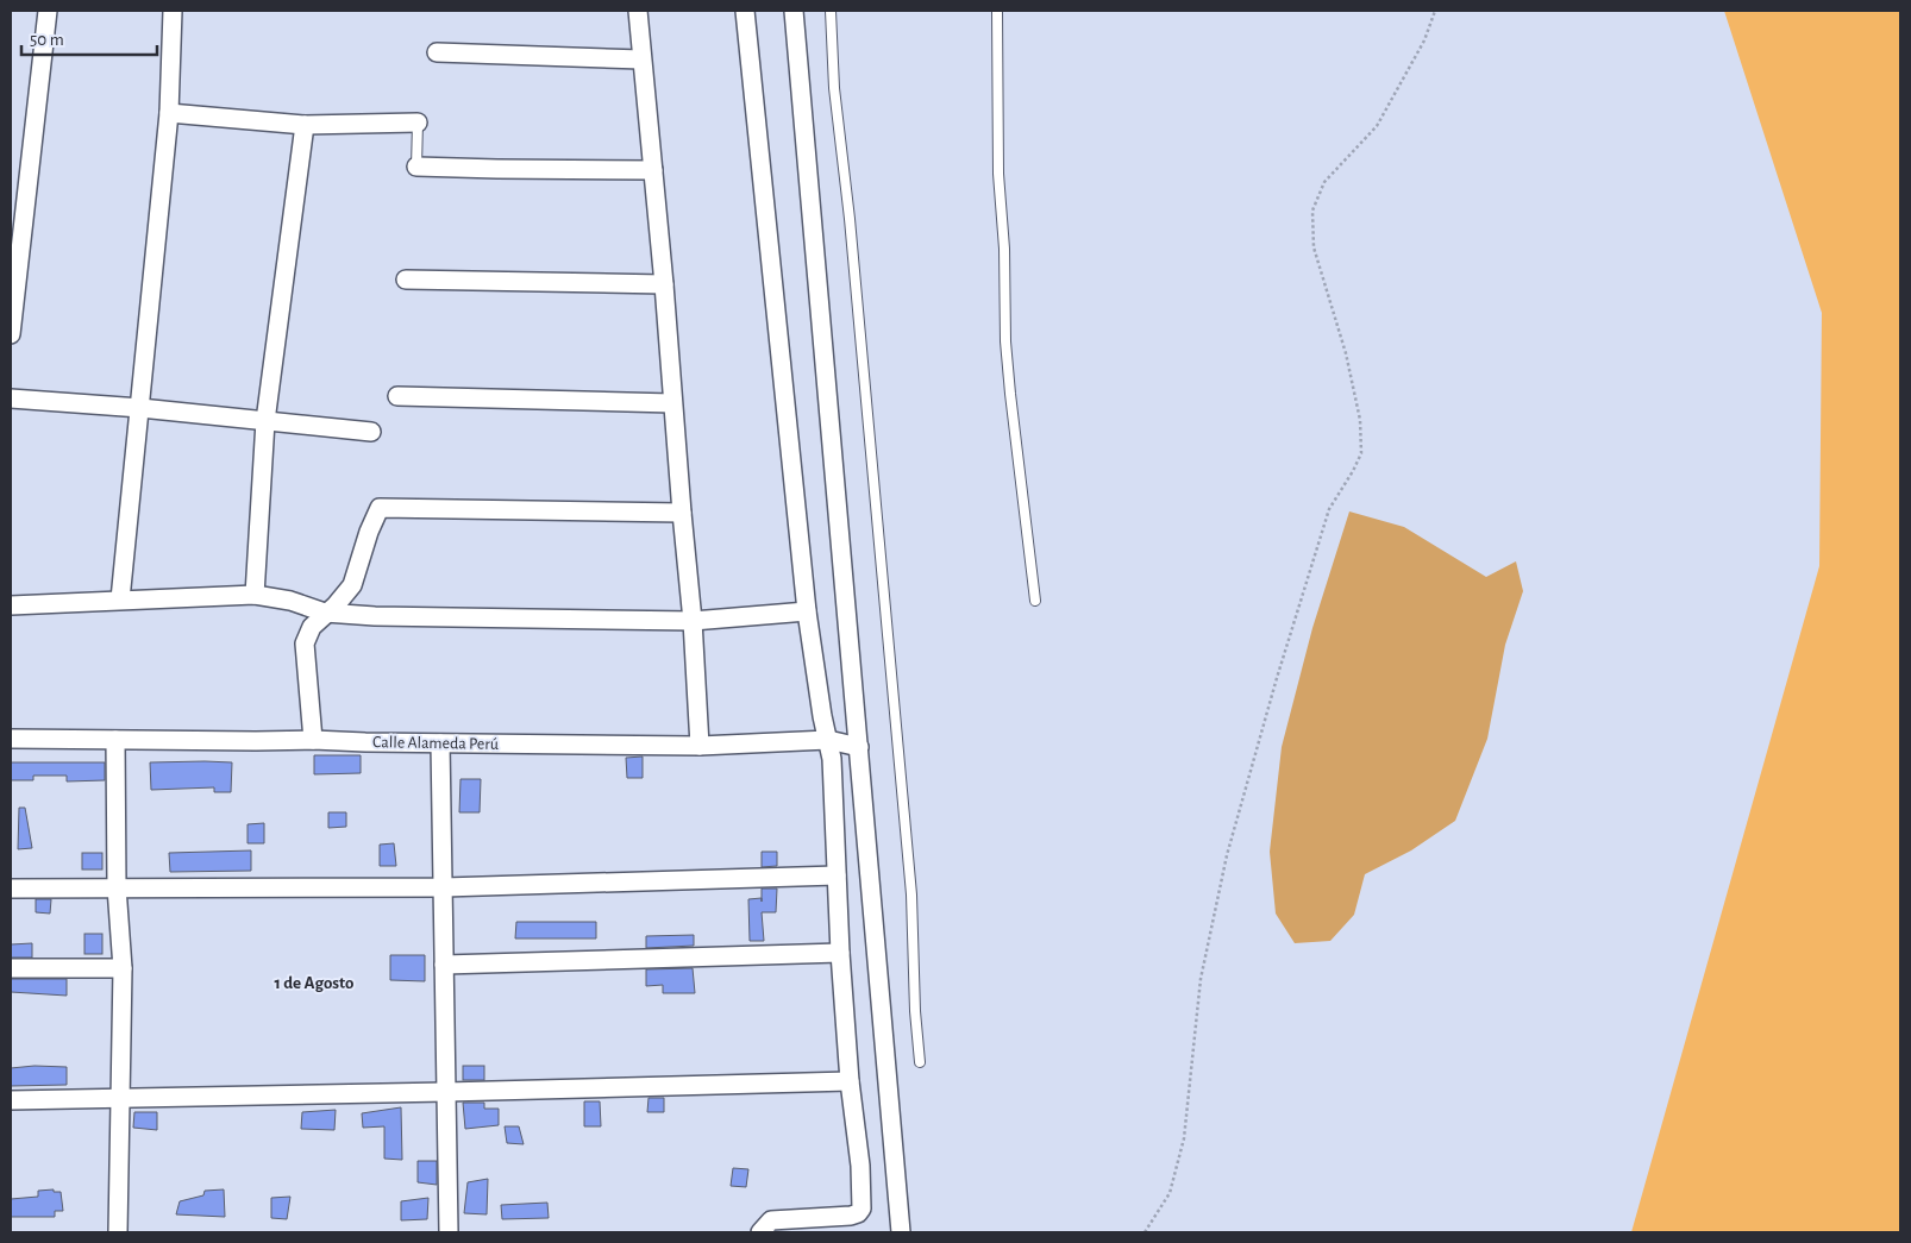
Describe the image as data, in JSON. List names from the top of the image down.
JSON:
{
  "streets": {
    "street": ["Calle Alameda Perú"]
  },
  "districts": ["1 de Agosto"],
  "scale_bar": "50 m"
}
